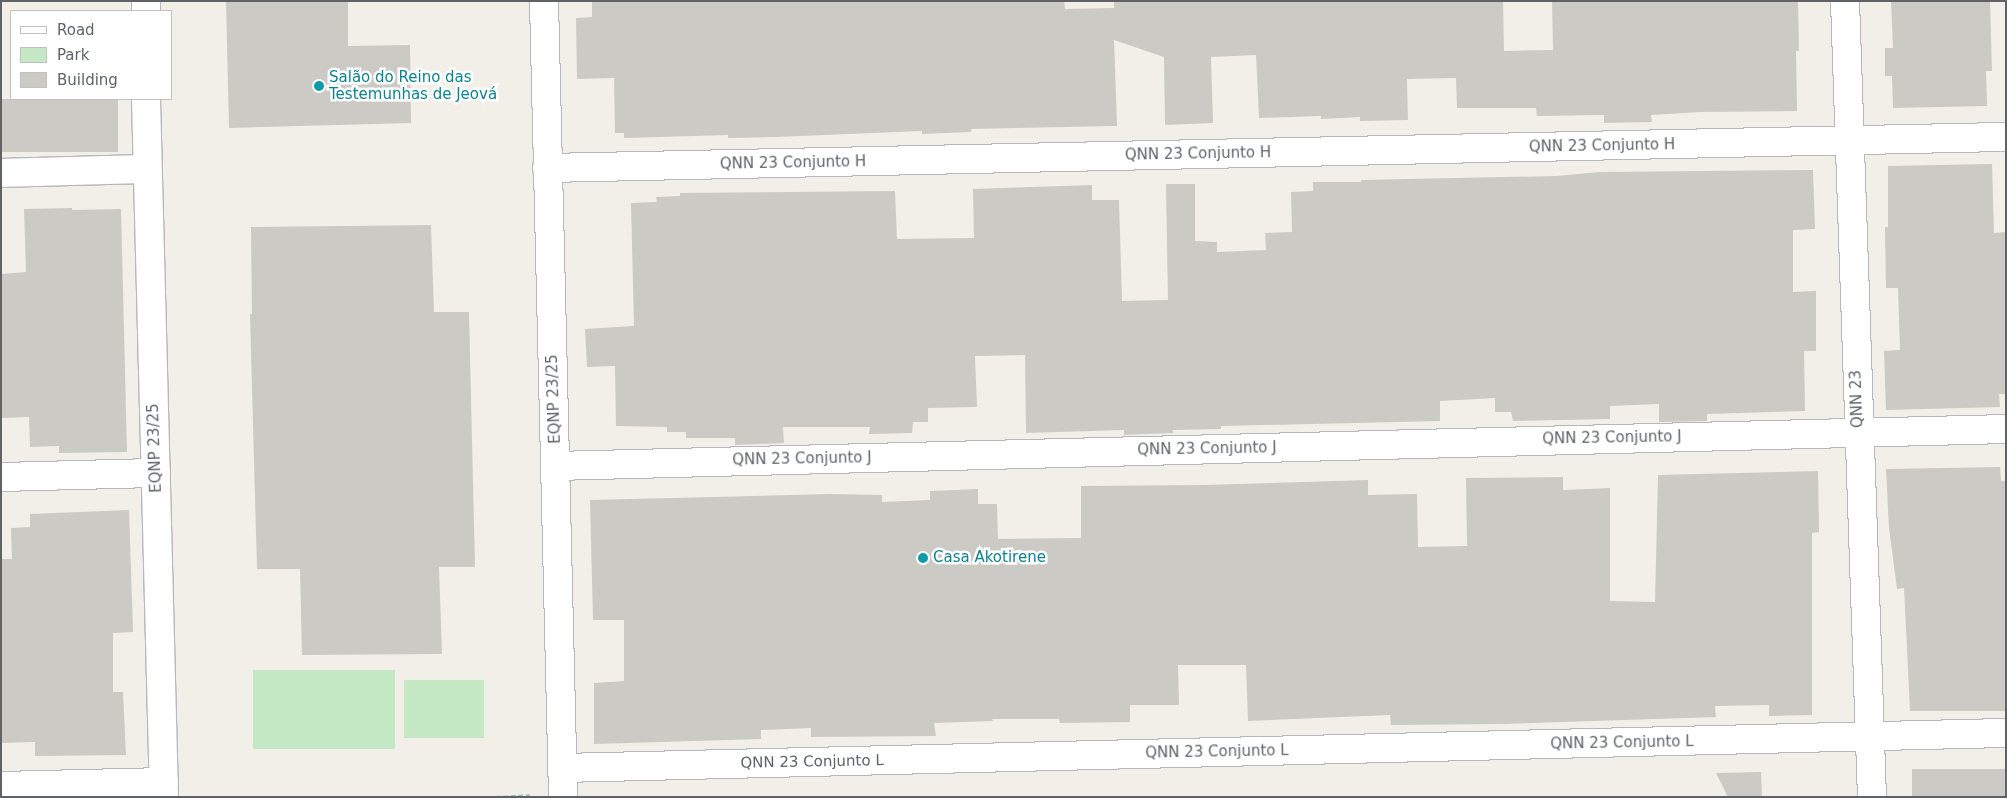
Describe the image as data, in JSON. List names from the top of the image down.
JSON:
{
  "streets": {
    "street": [
      "QNN 23 Conjunto H",
      "EQNP 23/25",
      "QNN 23",
      "QNN 23 Conjunto J",
      "QNN 23 Conjunto L"
    ]
  },
  "crossings": [
    ["QNN 23 Conjunto H", "EQNP 23/25"],
    ["QNN 23 Conjunto H", "QNN 23"],
    ["EQNP 23/25", "QNN 23 Conjunto J"],
    ["EQNP 23/25", "QNN 23 Conjunto L"],
    ["QNN 23", "QNN 23 Conjunto J"],
    ["QNN 23", "QNN 23 Conjunto L"]
  ],
  "places": ["Salão do Reino das Testemunhas de Jeová", "Casa Akotirene"],
  "legend": ["Road", "Park", "Building"]
}
